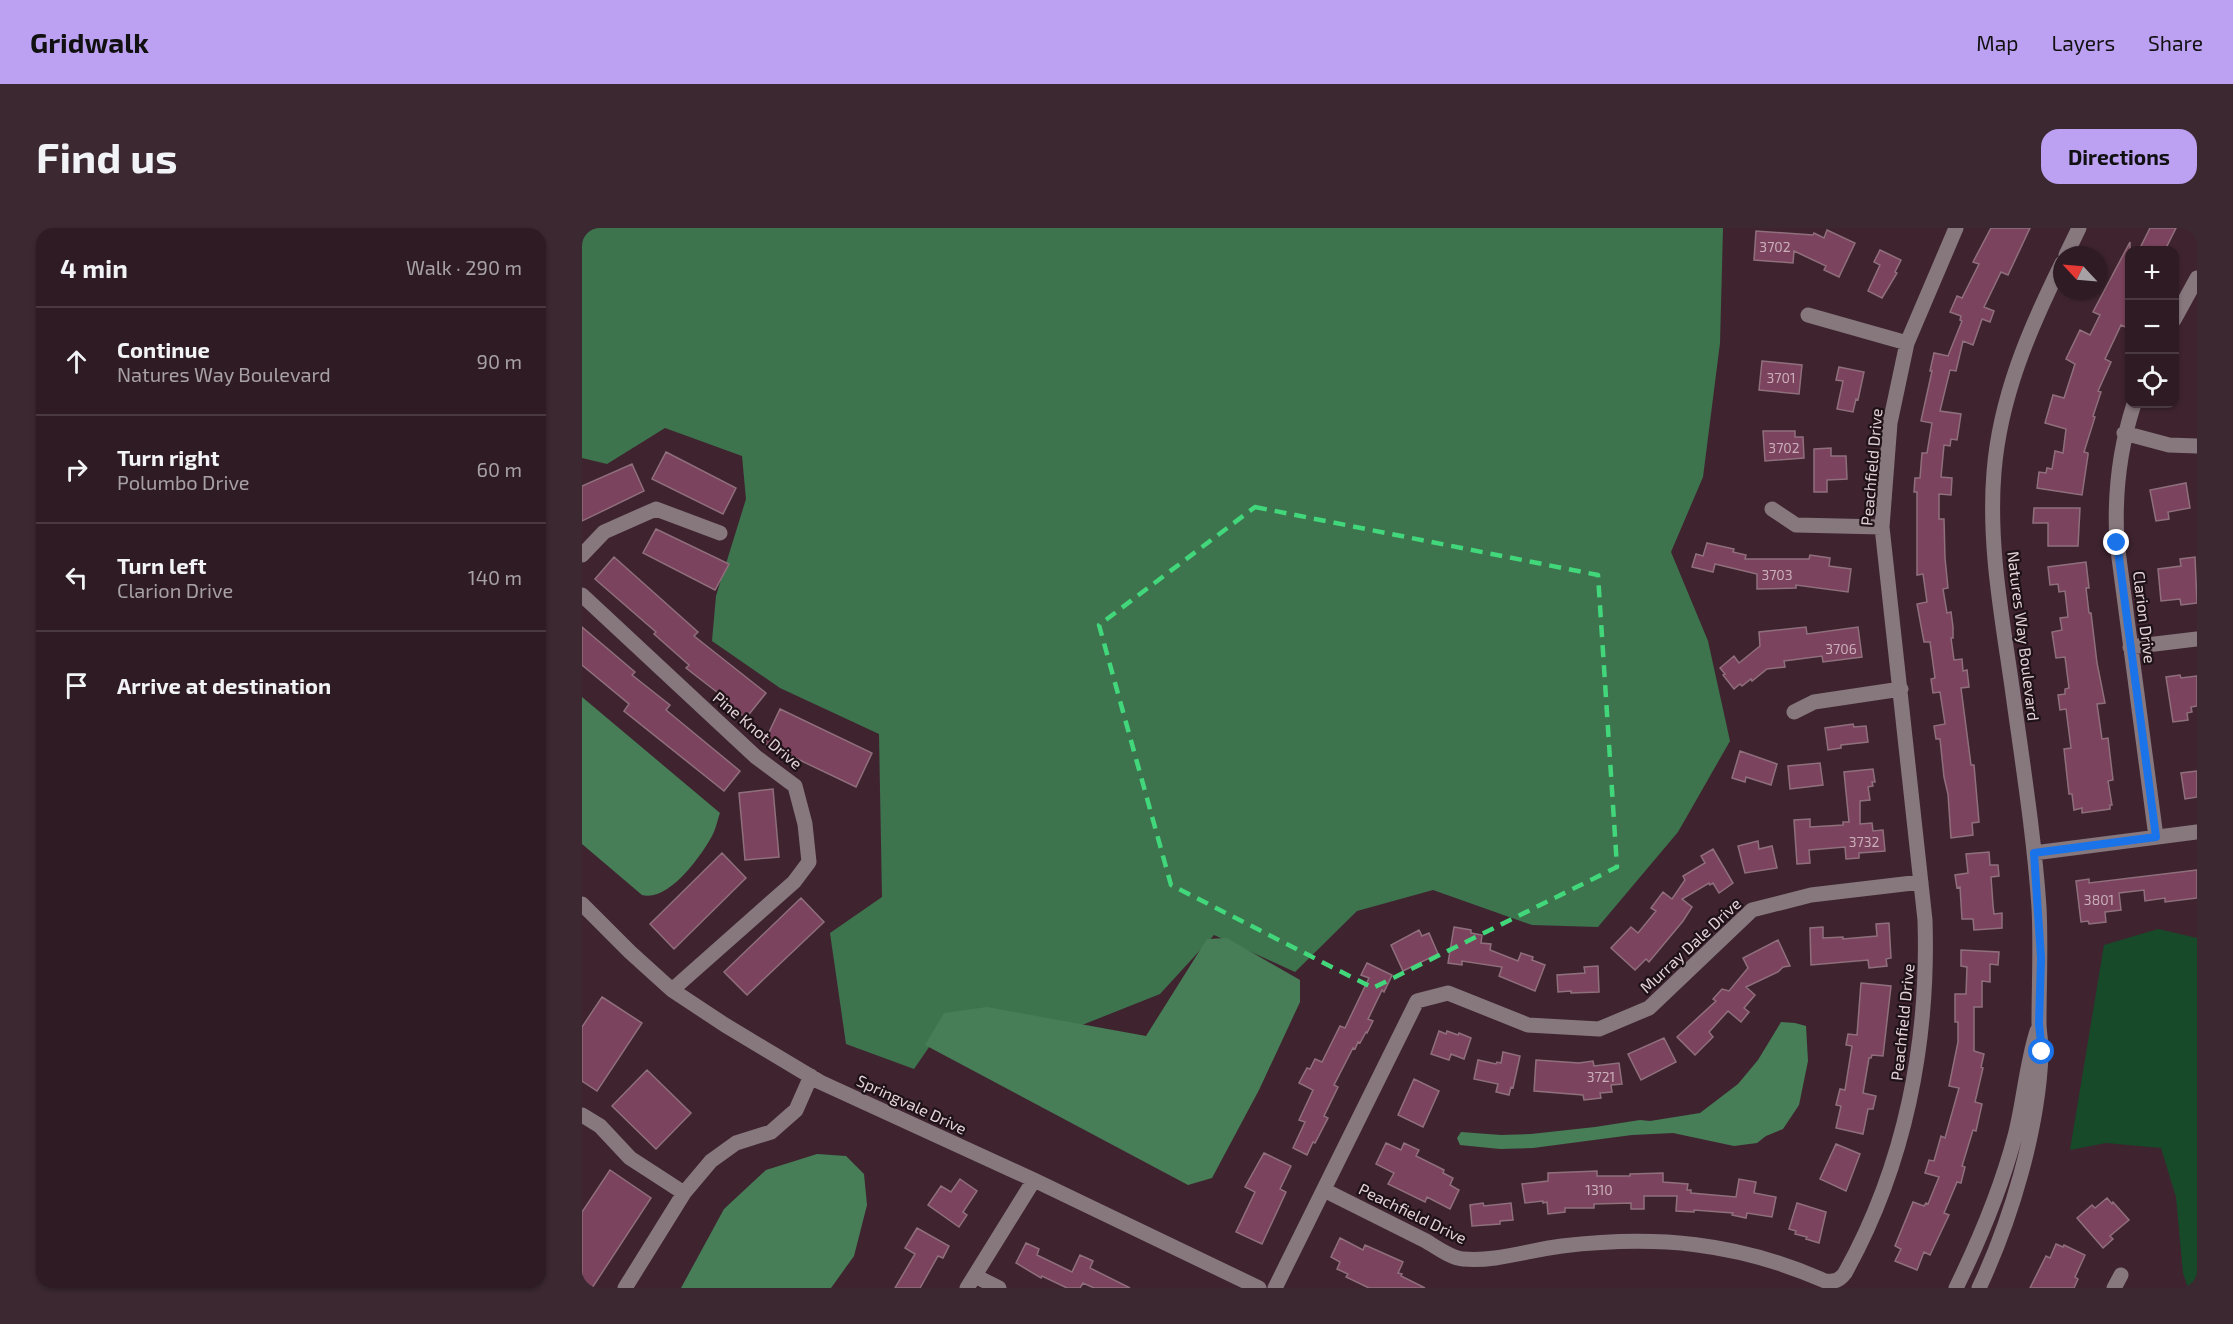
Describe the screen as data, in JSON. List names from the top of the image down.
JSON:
{
  "streets": {
    "street": [
      "Peachfield Drive",
      "Clarion Drive",
      "Natures Way Boulevard",
      "Pine Knot Drive",
      "Murray Dale Drive",
      "Springvale Drive"
    ]
  },
  "crossings": [
    ["Peachfield Drive", "Murray Dale Drive"],
    ["Pine Knot Drive", "Springvale Drive"]
  ],
  "house_numbers": [
    "3702",
    "3701",
    "3702",
    "3703",
    "3706",
    "3732",
    "3801",
    "3721",
    "1310"
  ],
  "north": "top left",
  "page": {
    "header": "Gridwalk",
    "nav": ["Map", "Layers", "Share"],
    "buttons": "Directions",
    "title": "Find us",
    "heading": ["4 min", "Walk · 290 m"],
    "map_buttons": ["+", "−"],
    "list": [
      ["Continue", "Natures Way Boulevard", "90 m"],
      ["Turn right", "Polumbo Drive", "60 m"],
      ["Turn left", "Clarion Drive", "140 m"],
      "Arrive at destination"
    ]
  }
}
